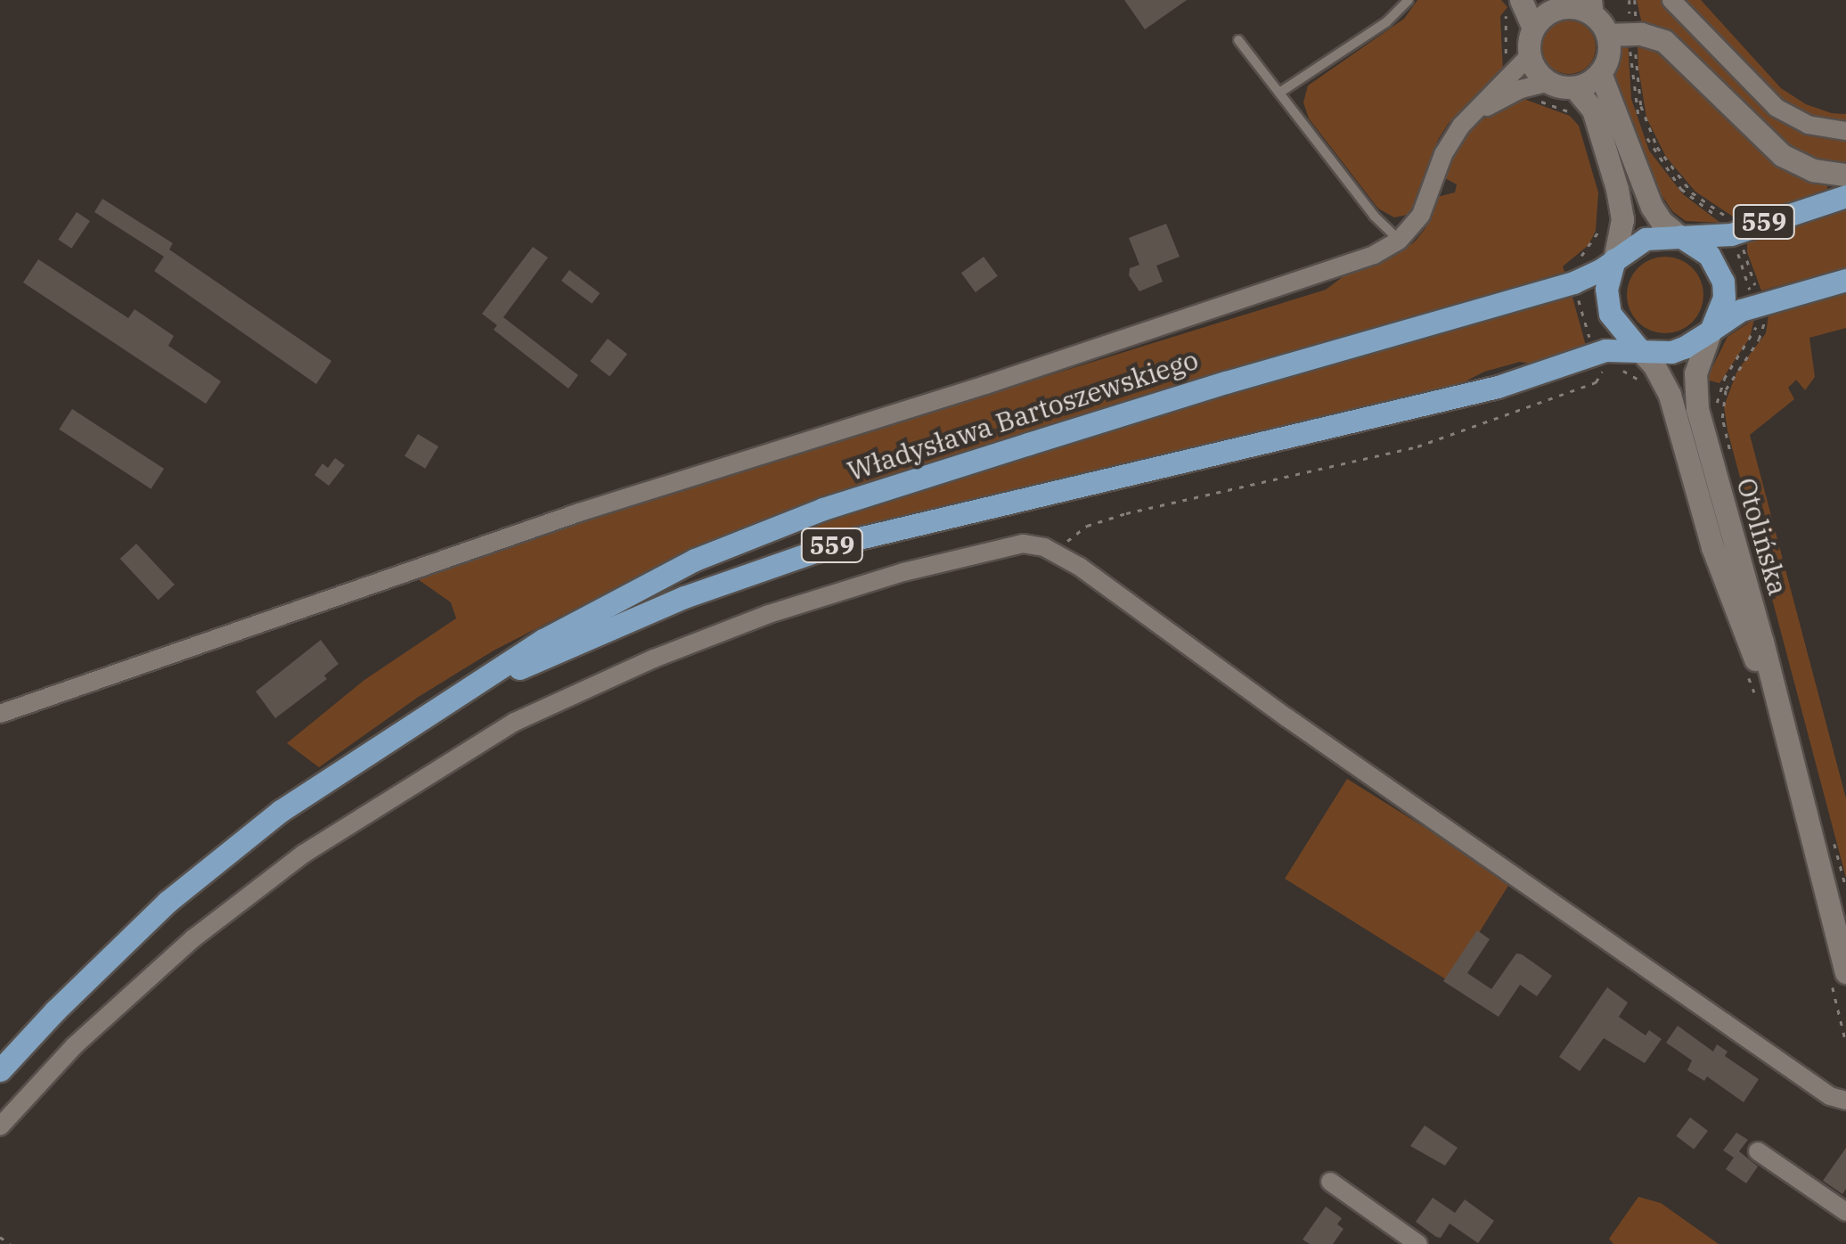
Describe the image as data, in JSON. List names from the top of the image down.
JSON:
{
  "streets": {
    "main road": ["559", "Władysława Bartoszewskiego", "Otolińska"]
  },
  "crossings": [
    ["559", "Władysława Bartoszewskiego"],
    ["559", "Otolińska"],
    ["Władysława Bartoszewskiego", "Otolińska"]
  ]
}
